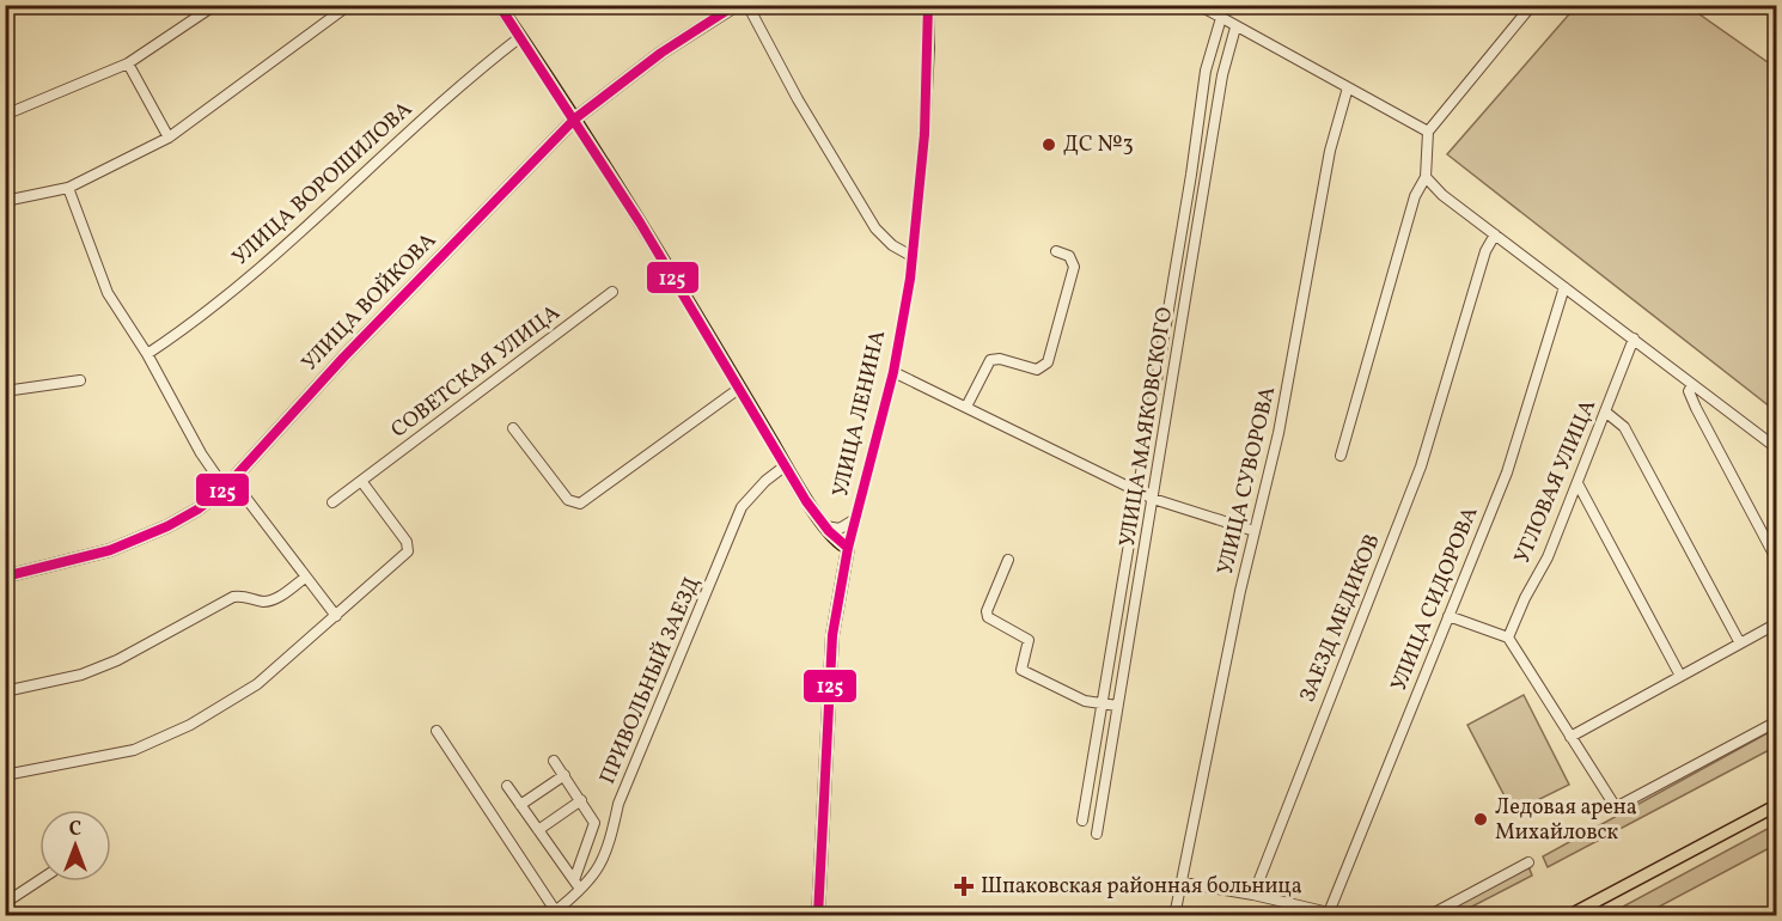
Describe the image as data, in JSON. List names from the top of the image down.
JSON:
{
  "streets": {
    "main road": ["УЛИЦА ВОЙКОВА", "УЛИЦА ЛЕНИНА"],
    "street": [
      "УЛИЦА ВОРОШИЛОВА",
      "СОВЕТСКАЯ УЛИЦА",
      "УЛИЦА МАЯКОВСКОГО",
      "УЛИЦА СУВОРОВА",
      "УГЛОВАЯ УЛИЦА",
      "УЛИЦА СИДОРОВА",
      "ЗАЕЗД МЕДИКОВ",
      "ПРИВОЛЬНЫЙ ЗАЕЗД"
    ]
  },
  "places": {
    "other": ["ДС №3", "Ледовая арена Михайловск"],
    "health": ["Шпаковская районная больница"]
  },
  "lines": ["transit line 125"],
  "north": "top"
}
